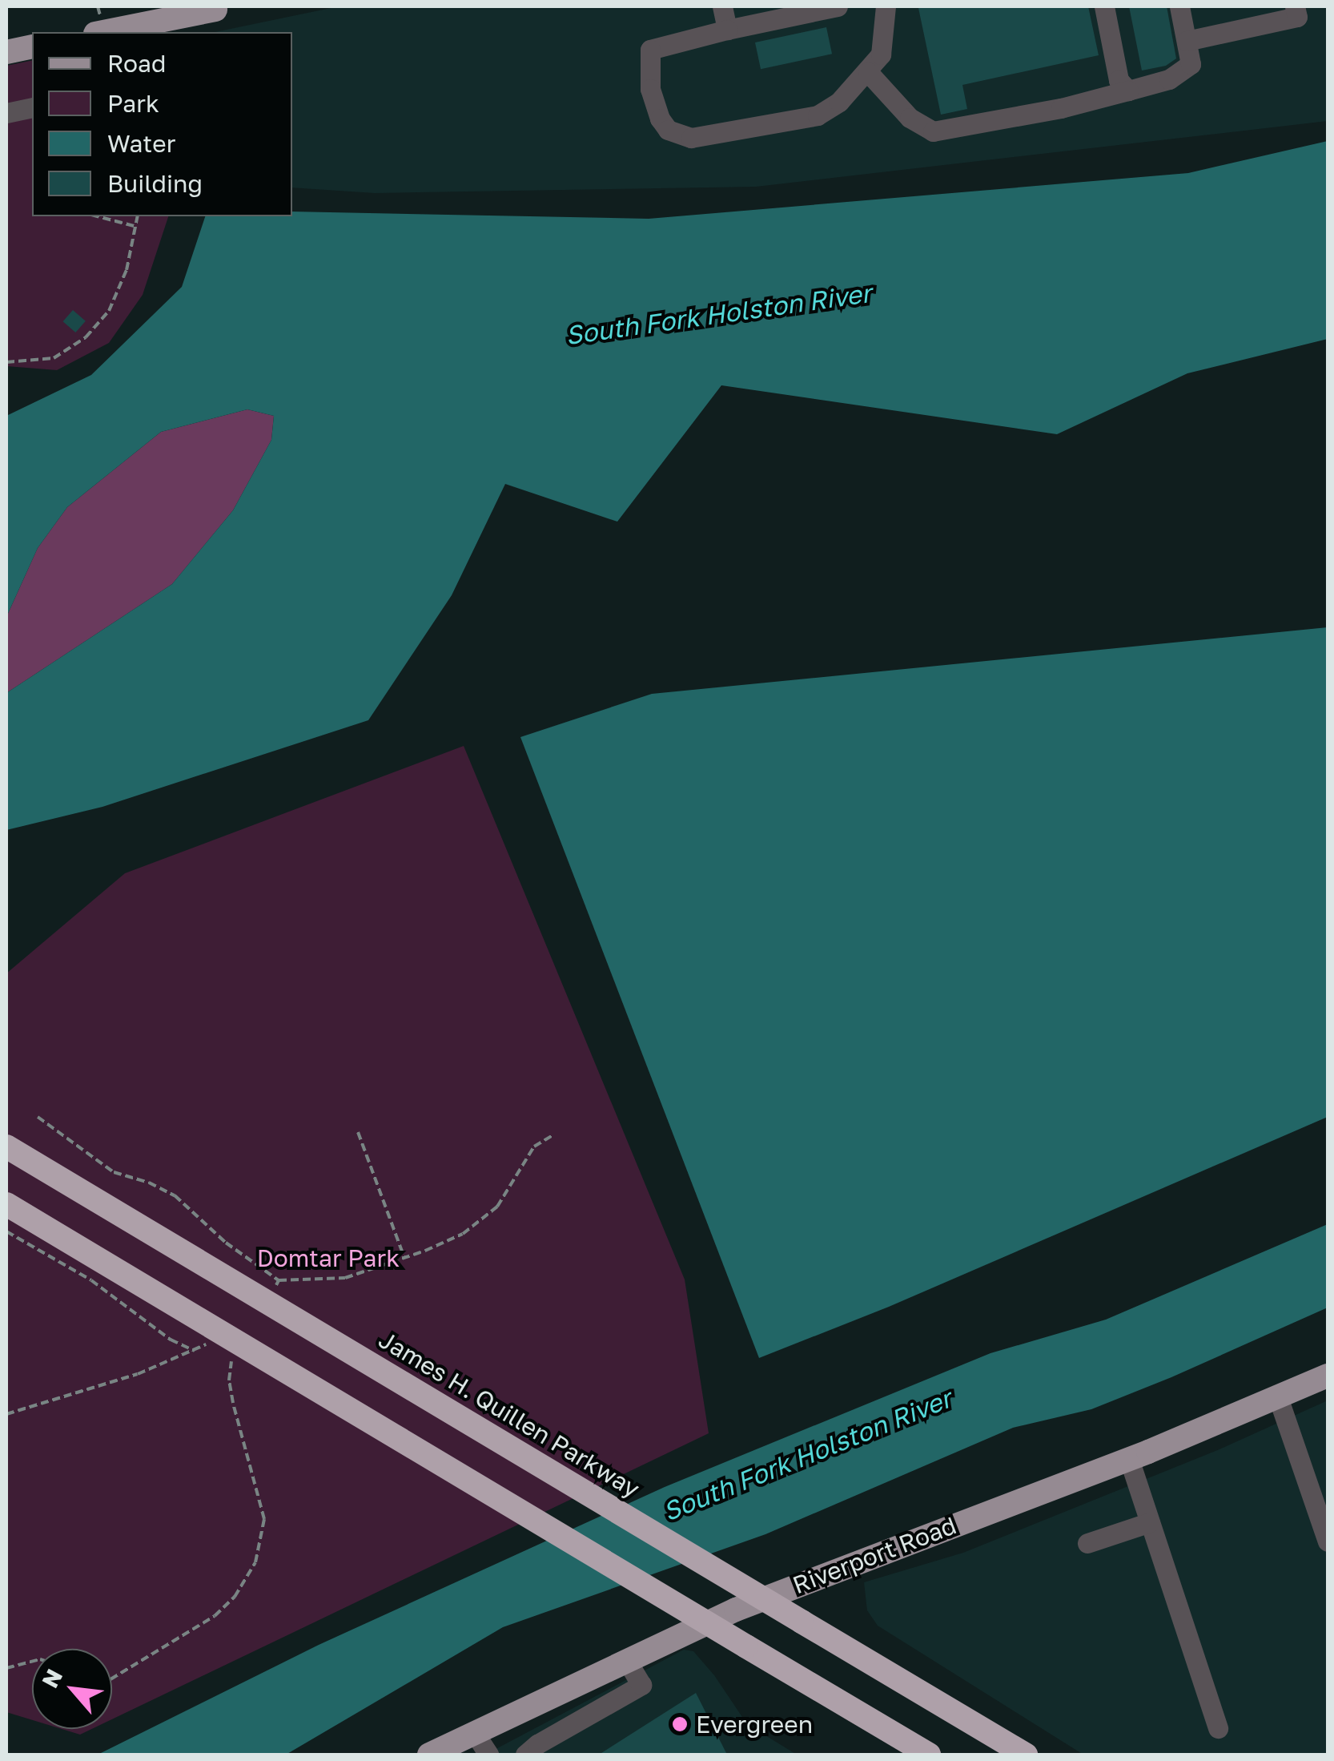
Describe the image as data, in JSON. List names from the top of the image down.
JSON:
{
  "streets": {
    "highway": ["James H. Quillen Parkway"],
    "main road": ["Riverport Road"]
  },
  "water": ["South Fork Holston River"],
  "parks": ["Domtar Park"],
  "places": ["Evergreen"],
  "legend": [
    "Road",
    "Park",
    "Water",
    "Building"
  ],
  "north": "top left"
}
